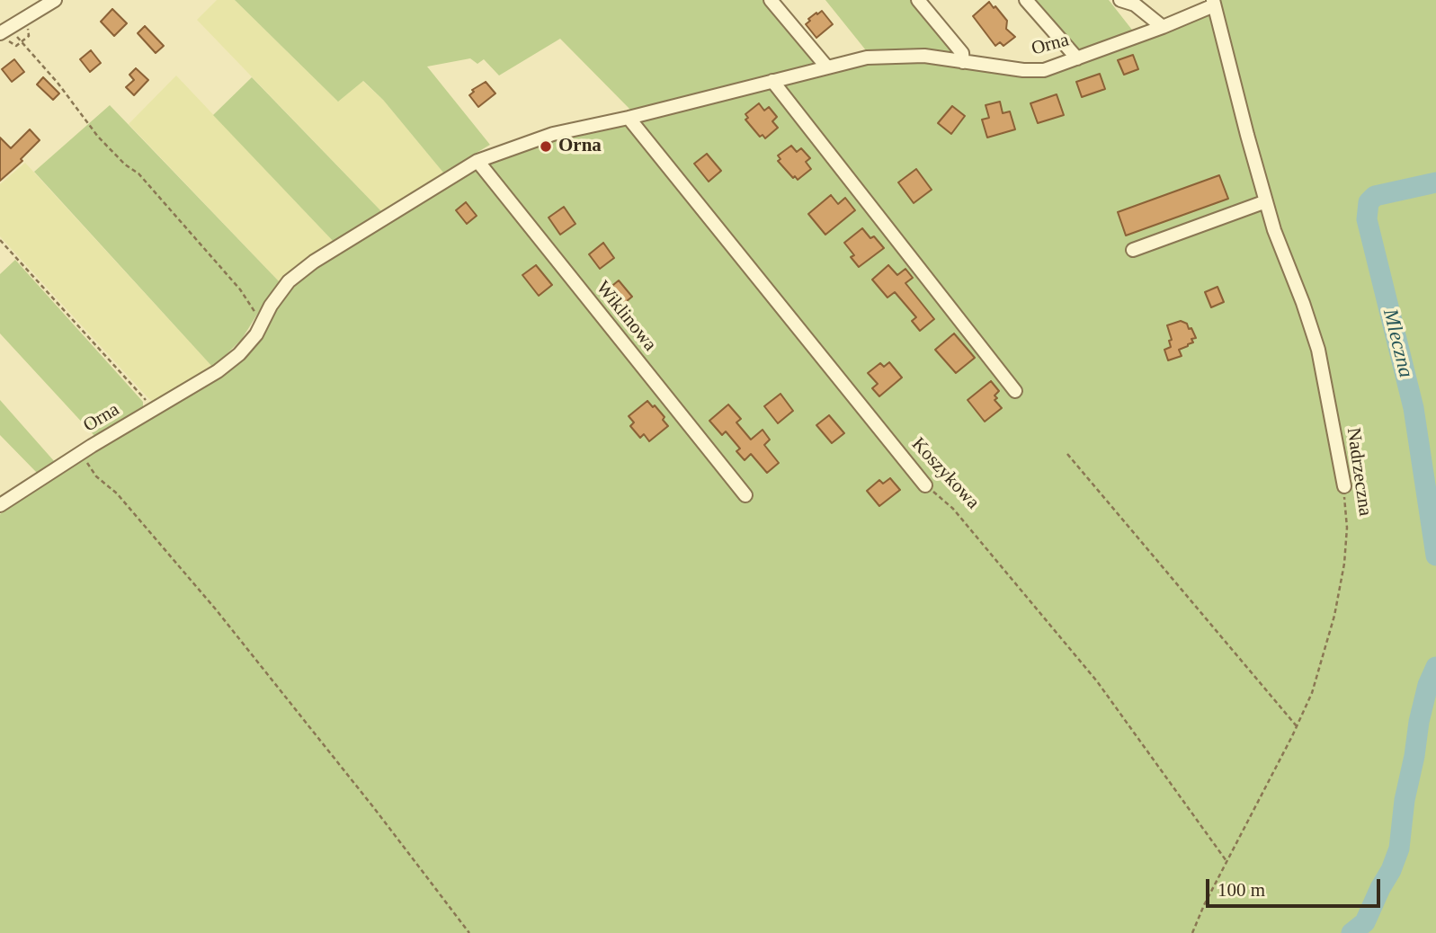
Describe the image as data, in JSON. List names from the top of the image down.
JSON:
{
  "streets": {
    "street": [
      "Orna",
      "Wiklinowa",
      "Nadrzeczna",
      "Koszykowa"
    ]
  },
  "crossings": [
    ["Orna", "Wiklinowa"],
    ["Orna", "Nadrzeczna"],
    ["Orna", "Koszykowa"],
    ["Nadrzeczna", "Koszykowa"]
  ],
  "water": ["Mleczna"],
  "places": ["Orna"],
  "scale_bar": "100 m"
}
